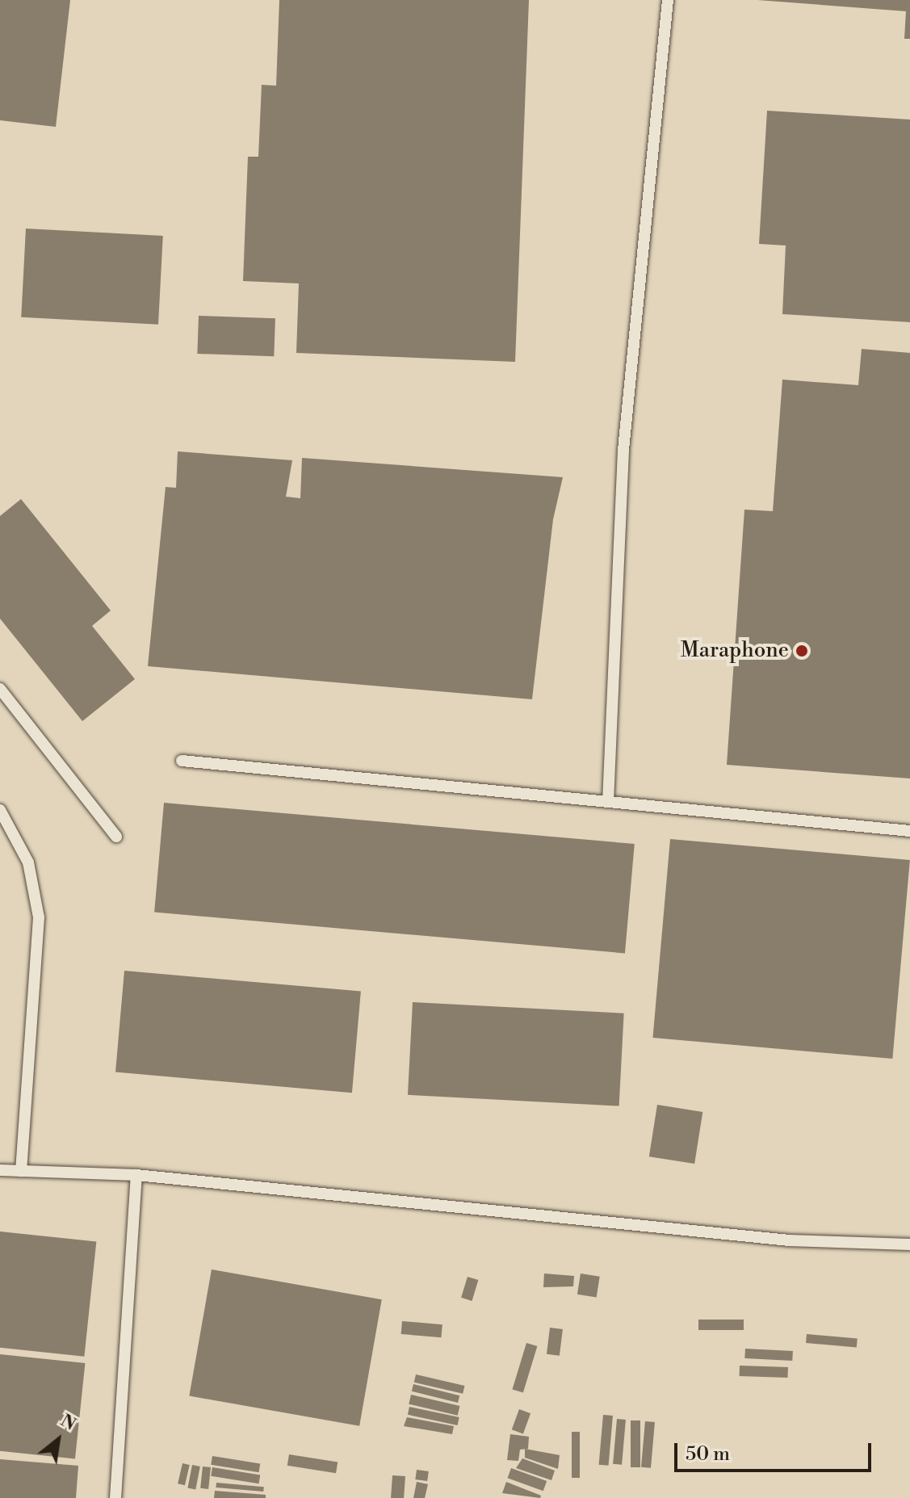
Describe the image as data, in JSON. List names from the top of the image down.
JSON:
{
  "places": ["Maraphone"],
  "scale_bar": "50 m",
  "north": "top right"
}
